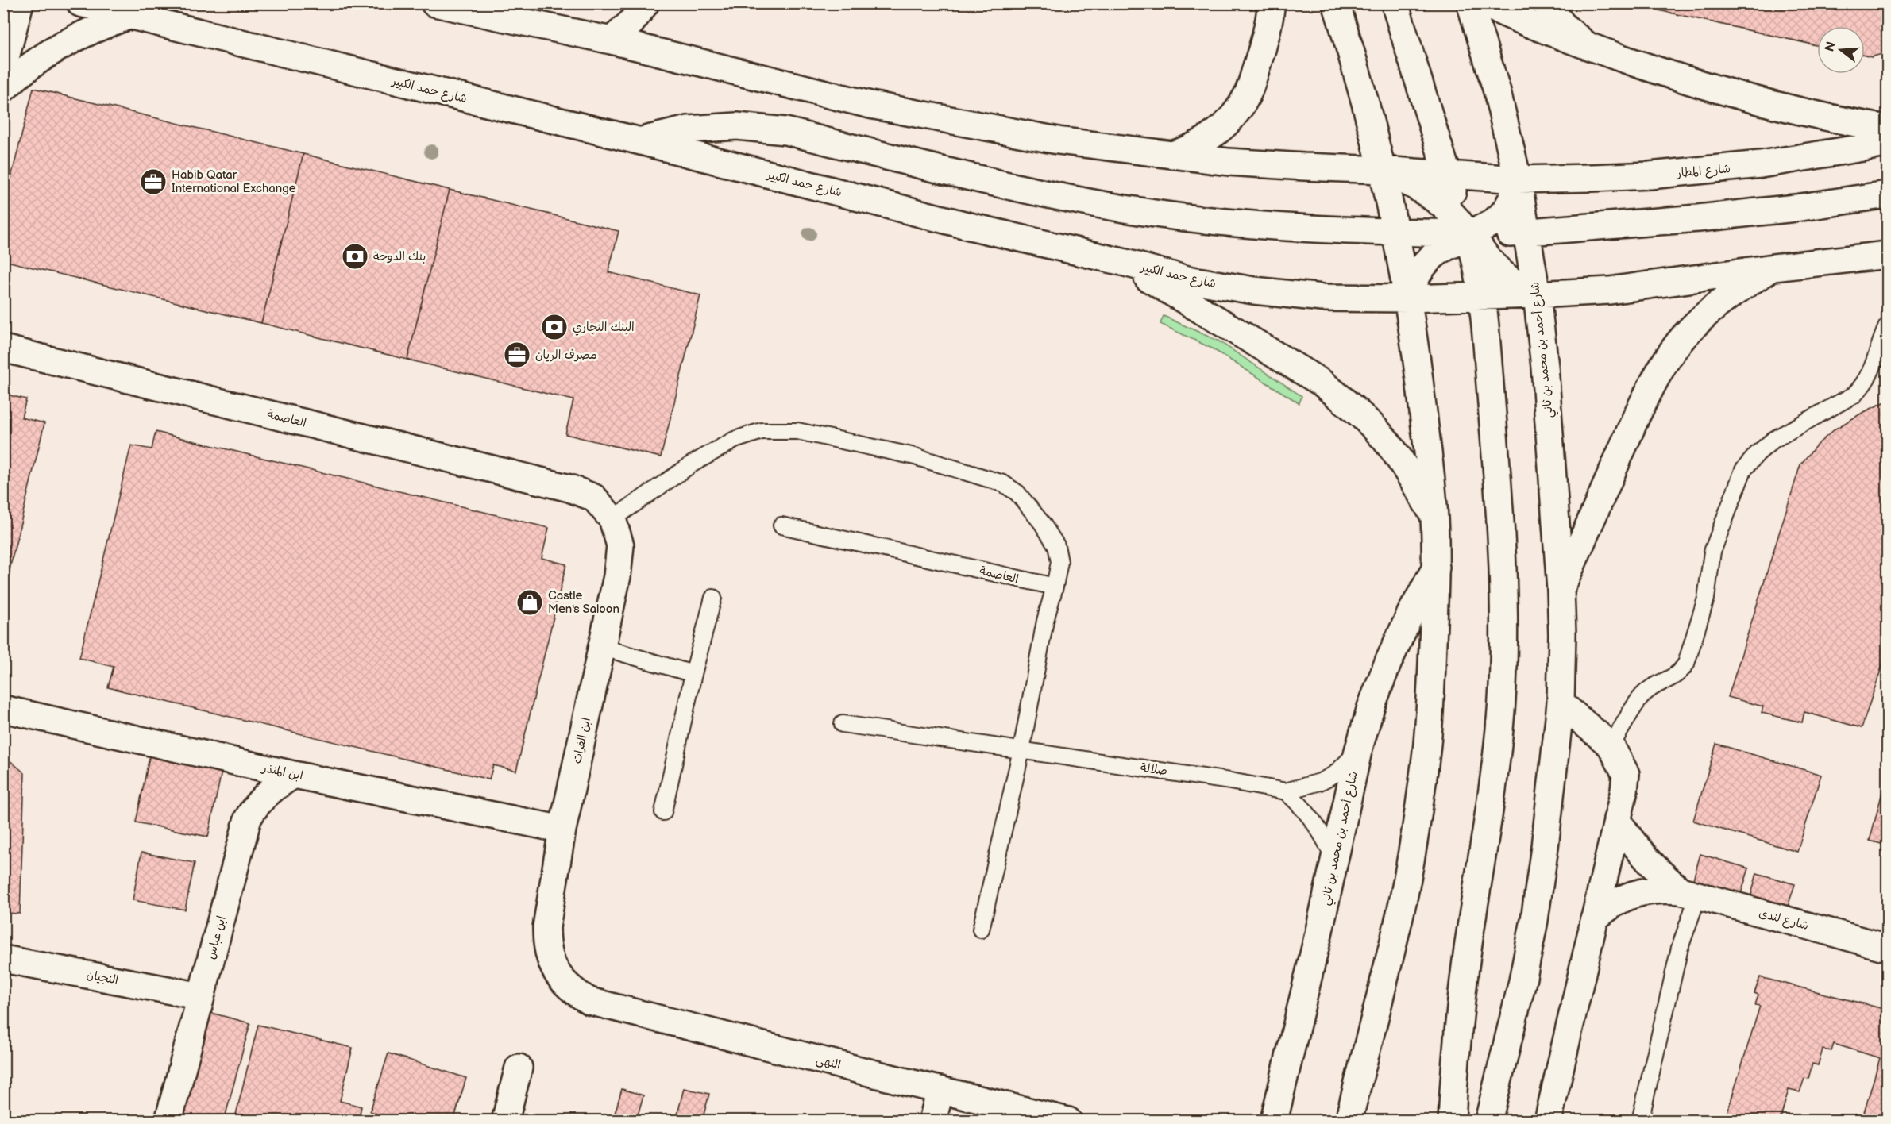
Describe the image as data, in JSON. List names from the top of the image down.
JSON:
{
  "streets": {
    "main road": [
      "شارع حمد الكبير",
      "شارع المطار",
      "شارع أحمد بن محمد بن ثاني",
      "العاصمة",
      "ابن الفرات",
      "ابن المنذر",
      "شارع لندى",
      "ابن عباس",
      "النجيان",
      "النهى"
    ],
    "lane": ["صلالة"]
  },
  "crossings": [
    ["شارع حمد الكبير", "شارع أحمد بن محمد بن ثاني"],
    ["شارع المطار", "شارع أحمد بن محمد بن ثاني"],
    ["شارع أحمد بن محمد بن ثاني", "صلالة"],
    ["العاصمة", "ابن الفرات"],
    ["ابن الفرات", "ابن المنذر"],
    ["ابن الفرات", "النهى"],
    ["ابن المنذر", "ابن عباس"],
    ["ابن عباس", "النجيان"]
  ],
  "places": {
    "office": ["Habib Qatar International Exchange", "مصرف الريان"],
    "bank": ["بنك الدوحة", "البنك التجاري"],
    "shop": ["Castle Men's Saloon"]
  },
  "north": "left"
}
